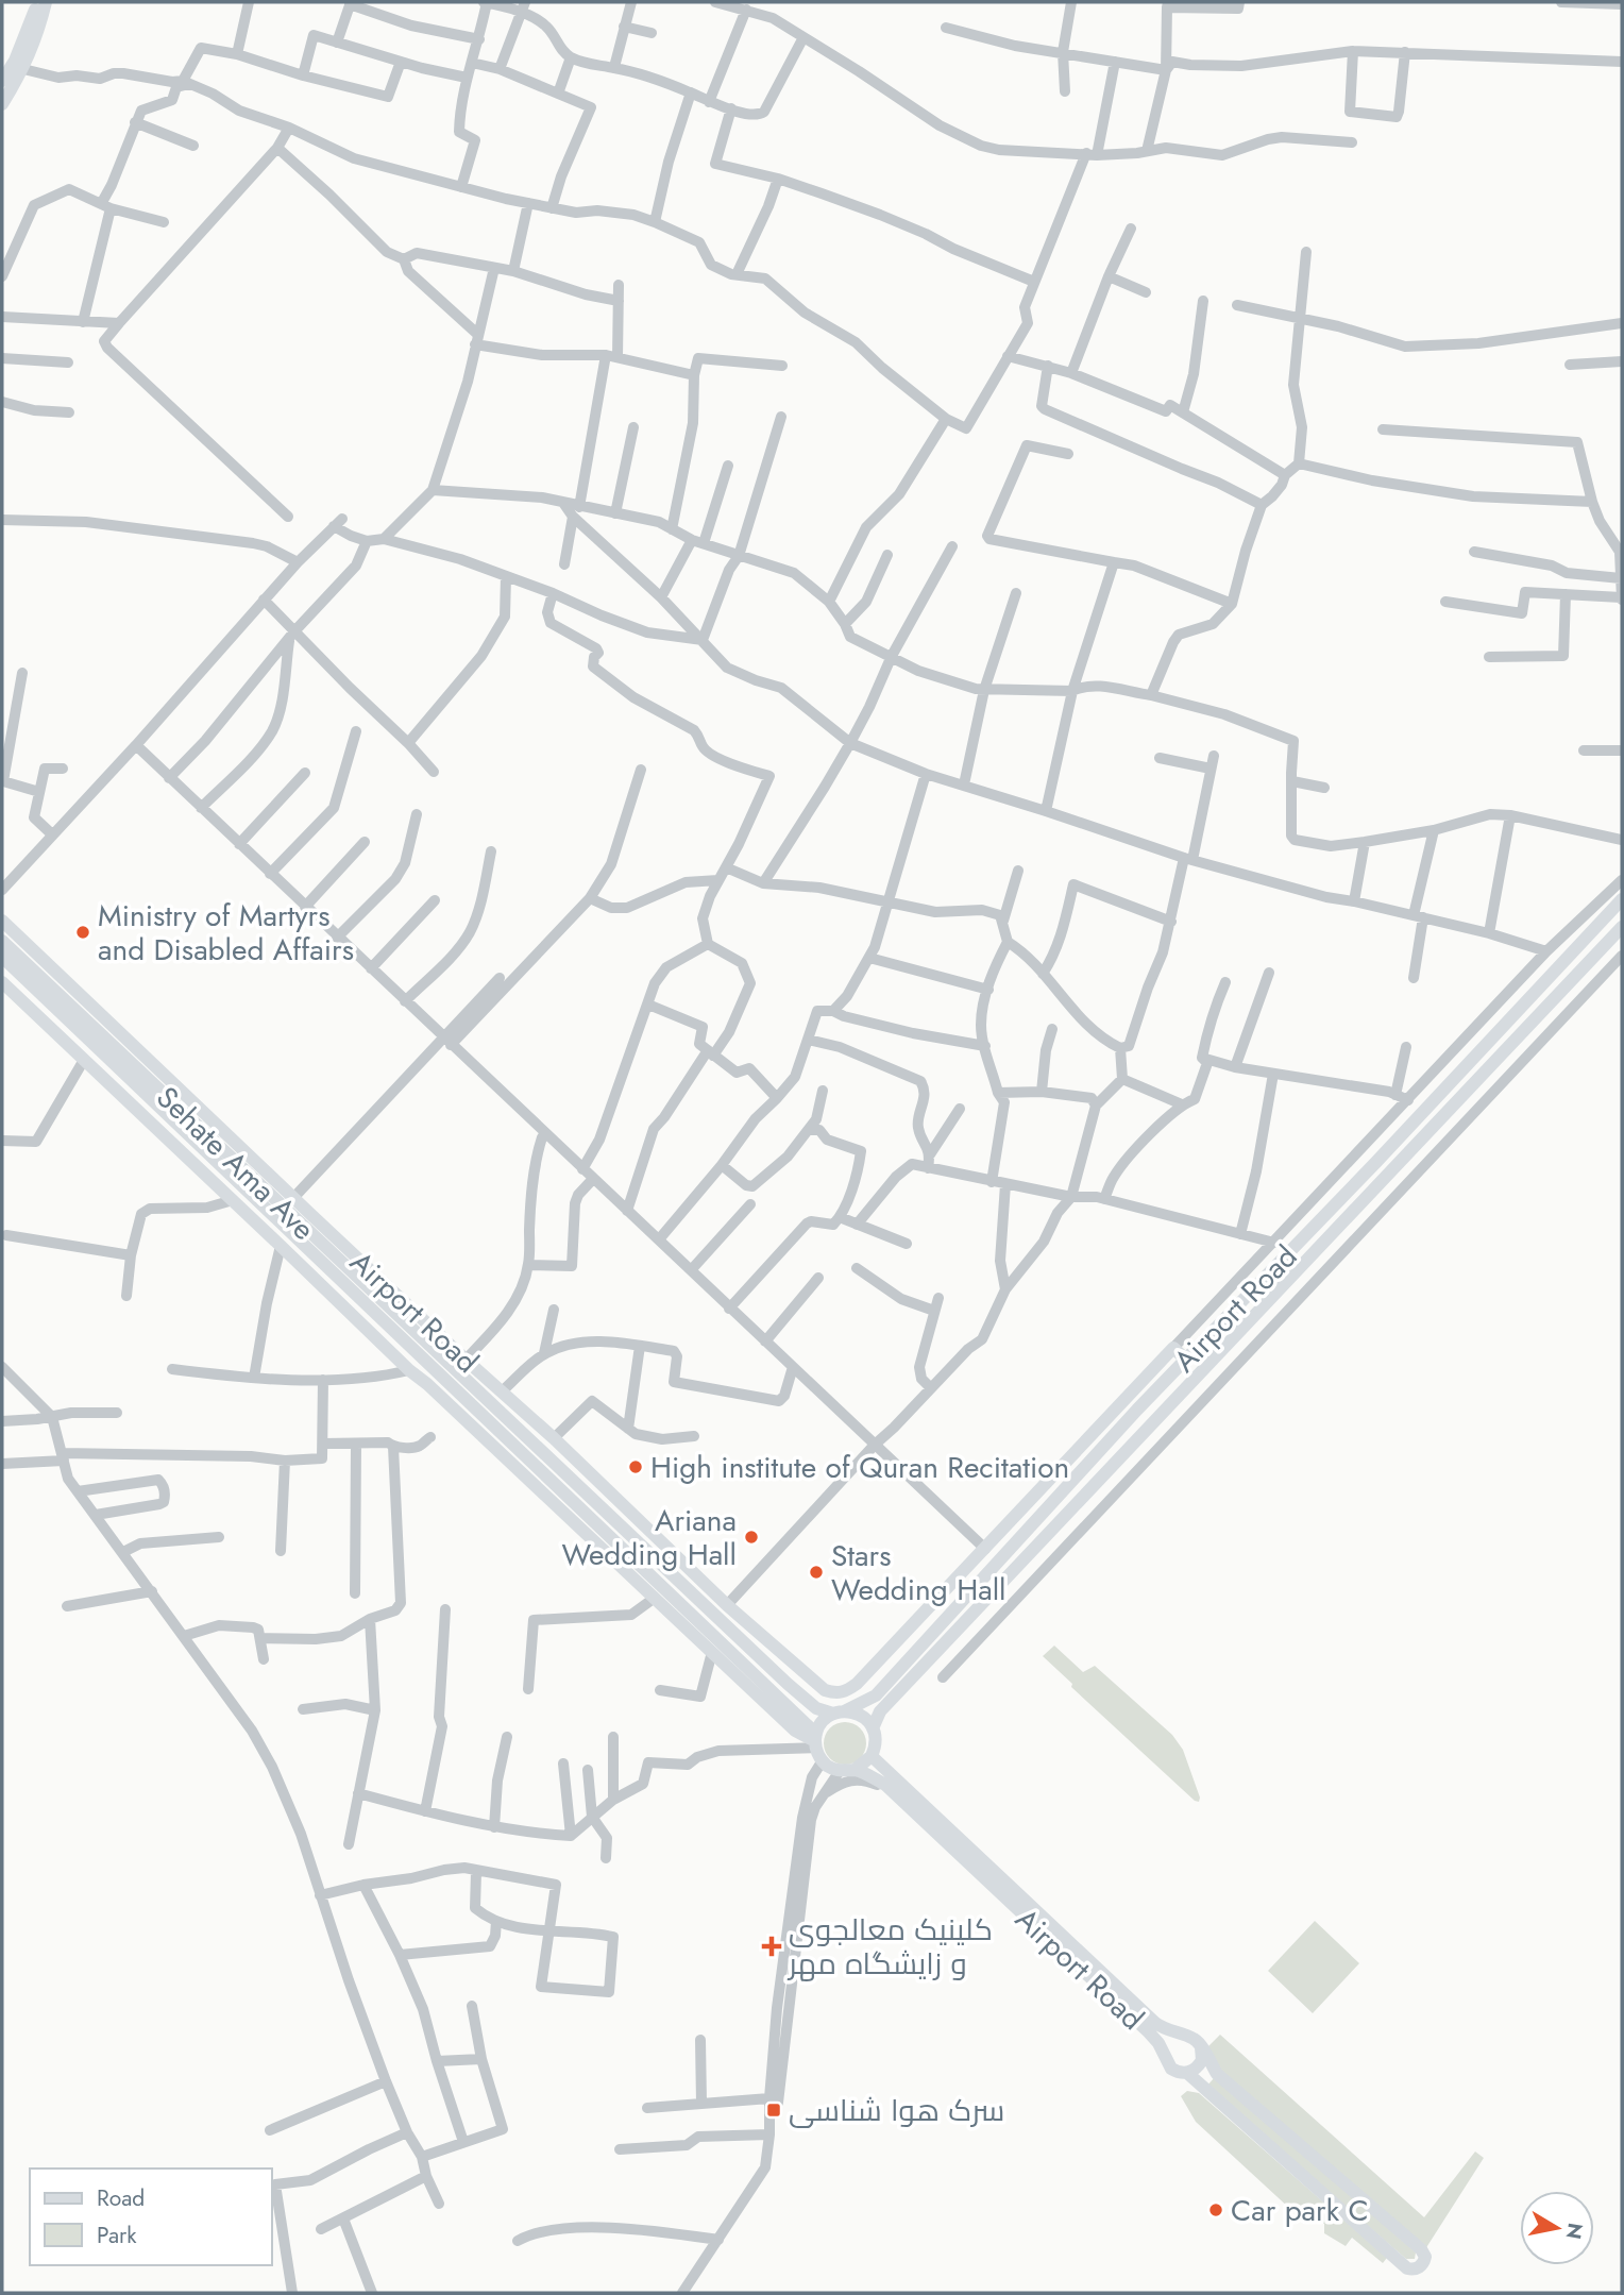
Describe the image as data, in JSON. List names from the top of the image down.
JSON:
{
  "streets": {
    "main road": ["Sehate Ama Ave", "Airport Road"]
  },
  "crossings": [
    ["Sehate Ama Ave", "Airport Road"]
  ],
  "places": {
    "other": [
      "Ministry of Martyrs and Disabled Affairs",
      "High institute of Quran Recitation",
      "Ariana Wedding Hall",
      "Stars Wedding Hall",
      "Car park C"
    ],
    "health": ["کلینیک معالجوی و زایشگاه مهر"],
    "transit": ["سرک هوا شناسی"]
  },
  "legend": ["Road", "Park"],
  "north": "right"
}
